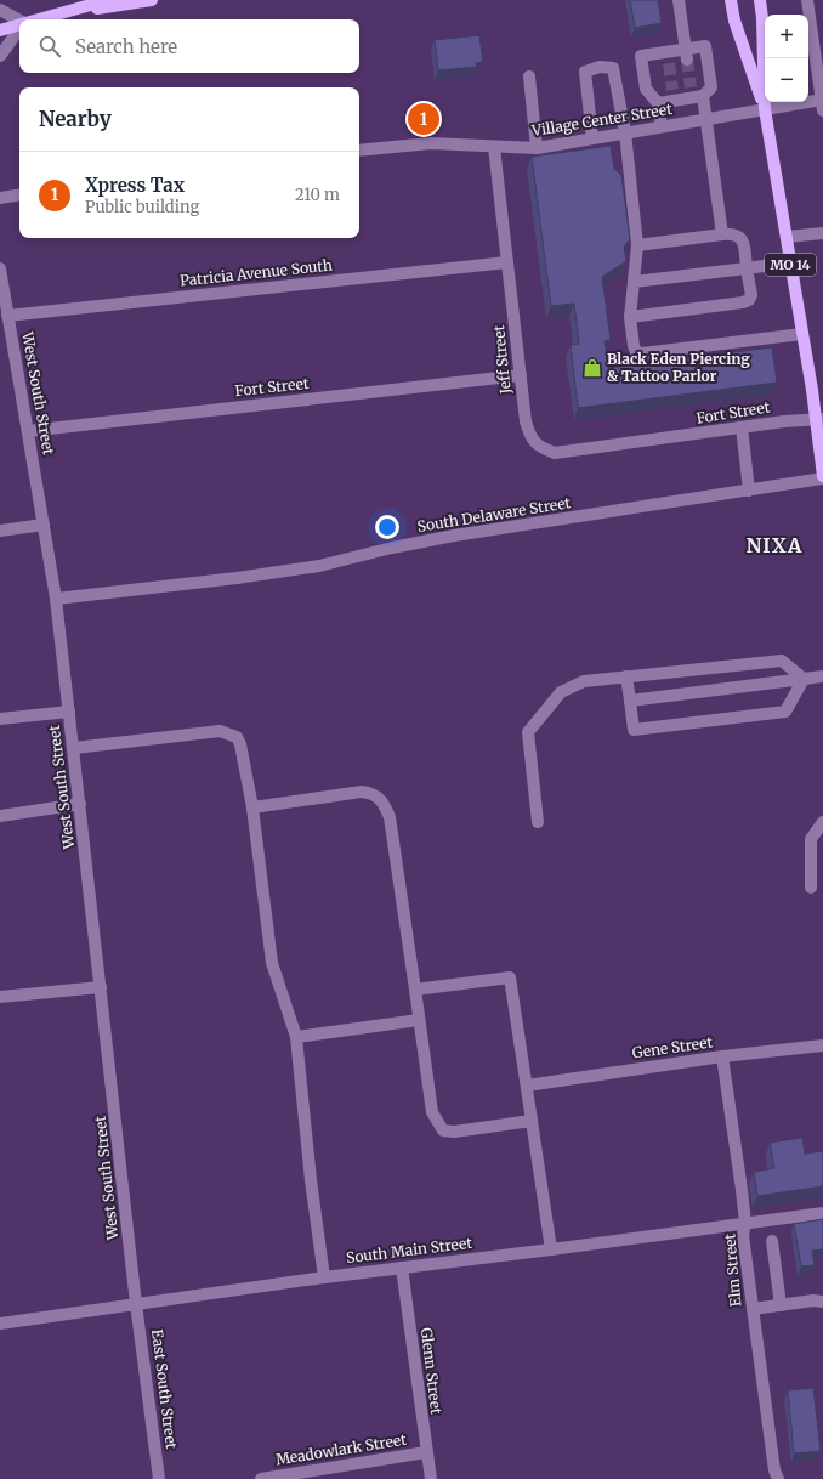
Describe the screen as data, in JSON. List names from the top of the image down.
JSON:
{
  "streets": {
    "main road": ["MO 14"],
    "street": [
      "Village Center Street",
      "Patricia Avenue South",
      "Jeff Street",
      "Fort Street",
      "West South Street",
      "South Delaware Street",
      "Gene Street",
      "South Main Street",
      "Elm Street",
      "Glenn Street",
      "East South Street",
      "Meadowlark Street"
    ]
  },
  "crossings": [
    ["Village Center Street", "MO 14"],
    ["Village Center Street", "Jeff Street"],
    ["MO 14", "Fort Street"],
    ["MO 14", "South Delaware Street"],
    ["Patricia Avenue South", "Jeff Street"],
    ["Patricia Avenue South", "West South Street"],
    ["Jeff Street", "Fort Street"],
    ["Fort Street", "West South Street"],
    ["West South Street", "South Delaware Street"],
    ["West South Street", "South Main Street"],
    ["West South Street", "East South Street"],
    ["Gene Street", "Elm Street"],
    ["South Main Street", "Elm Street"],
    ["South Main Street", "Glenn Street"],
    ["South Main Street", "East South Street"],
    ["Glenn Street", "Meadowlark Street"]
  ],
  "districts": ["NIXA"],
  "places": {
    "shop": ["Black Eden Piercing & Tattoo Parlor"]
  },
  "page": {
    "map_buttons": ["+", "−"],
    "search": "Search here",
    "heading": "Nearby",
    "pins": "1",
    "list": [
      {
        "mark": "1",
        "name": "Xpress Tax",
        "note": "Public building",
        "value": "210 m"
      }
    ]
  }
}
